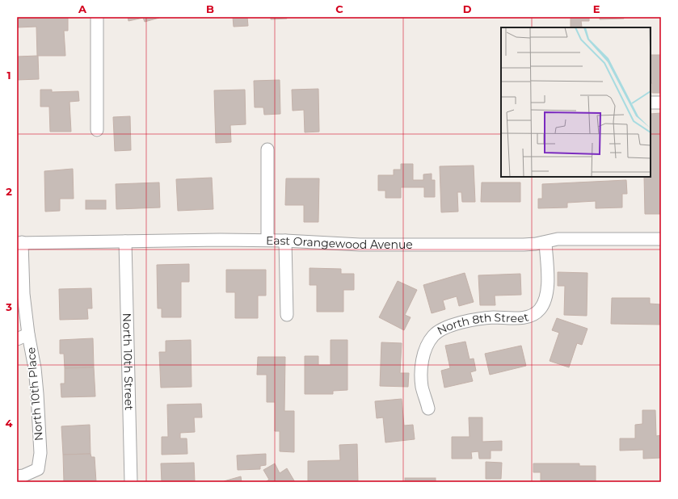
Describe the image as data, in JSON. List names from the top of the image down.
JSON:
{
  "streets": {
    "street": [
      "East Orangewood Avenue",
      "North 8th Street",
      "North 10th Street",
      "North 10th Place"
    ]
  },
  "crossings": [
    ["East Orangewood Avenue", "North 8th Street"],
    ["East Orangewood Avenue", "North 10th Street"],
    ["East Orangewood Avenue", "North 10th Place"]
  ],
  "grid": {
    "columns": [
      "A",
      "B",
      "C",
      "D",
      "E"
    ],
    "rows": [
      "1",
      "2",
      "3",
      "4"
    ]
  }
}
